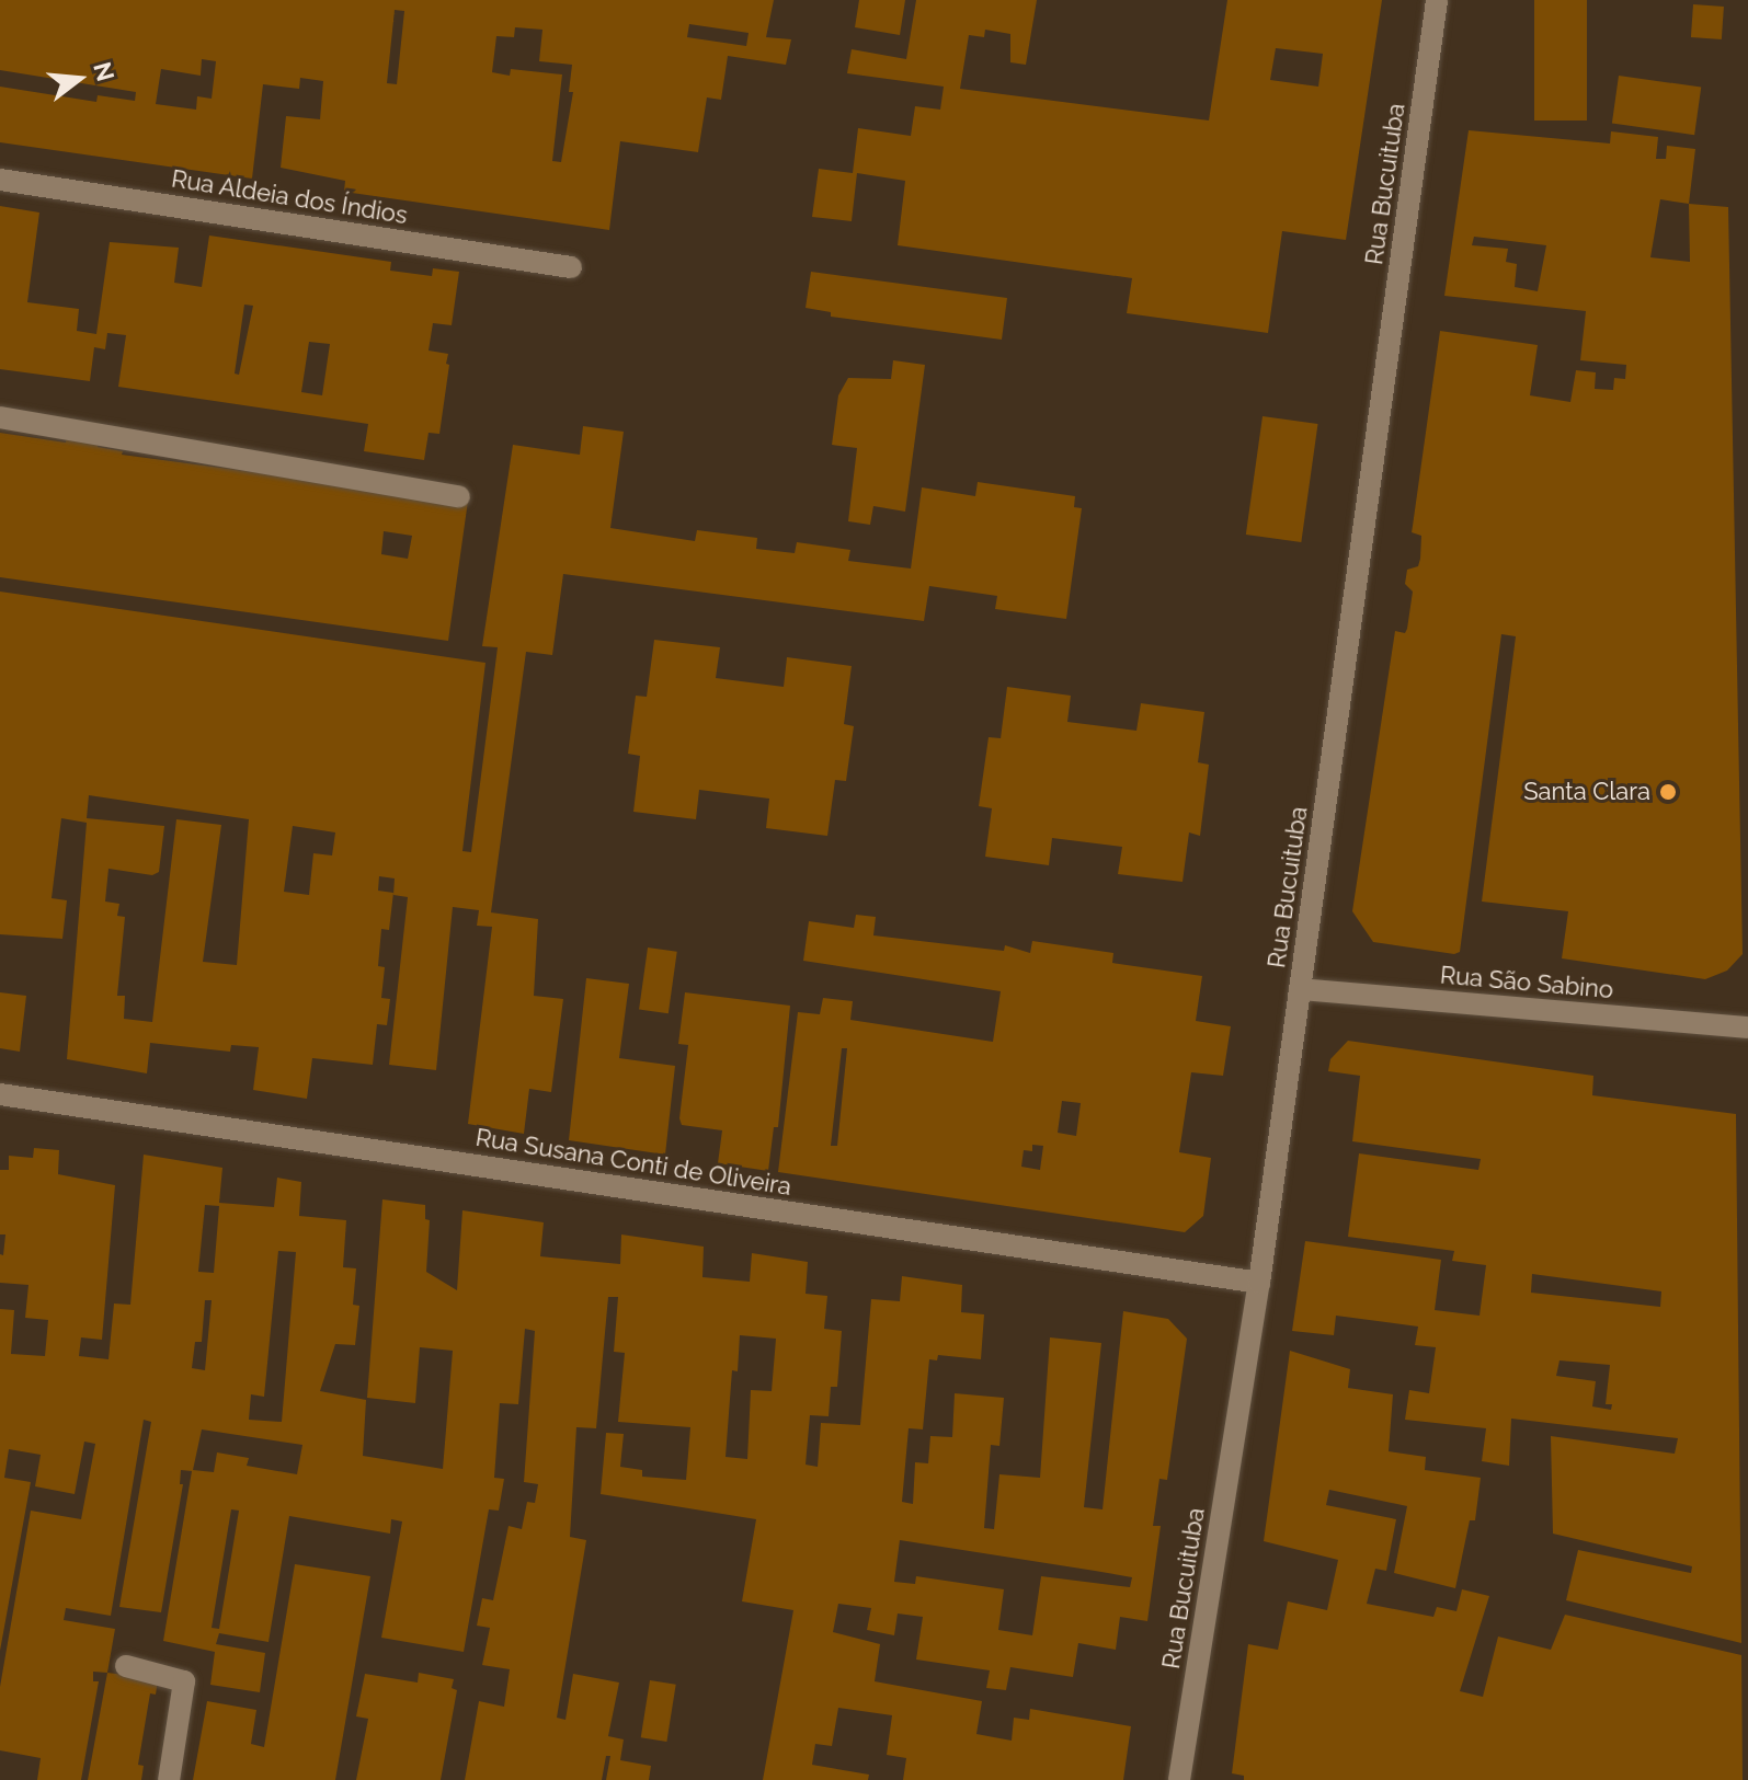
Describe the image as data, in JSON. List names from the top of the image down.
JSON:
{
  "streets": {
    "street": [
      "Rua Bucuituba",
      "Rua Aldeia dos Índios",
      "Rua São Sabino",
      "Rua Susana Conti de Oliveira"
    ]
  },
  "crossings": [
    ["Rua Bucuituba", "Rua São Sabino"],
    ["Rua Bucuituba", "Rua Susana Conti de Oliveira"]
  ],
  "places": ["Santa Clara"],
  "north": "right"
}
